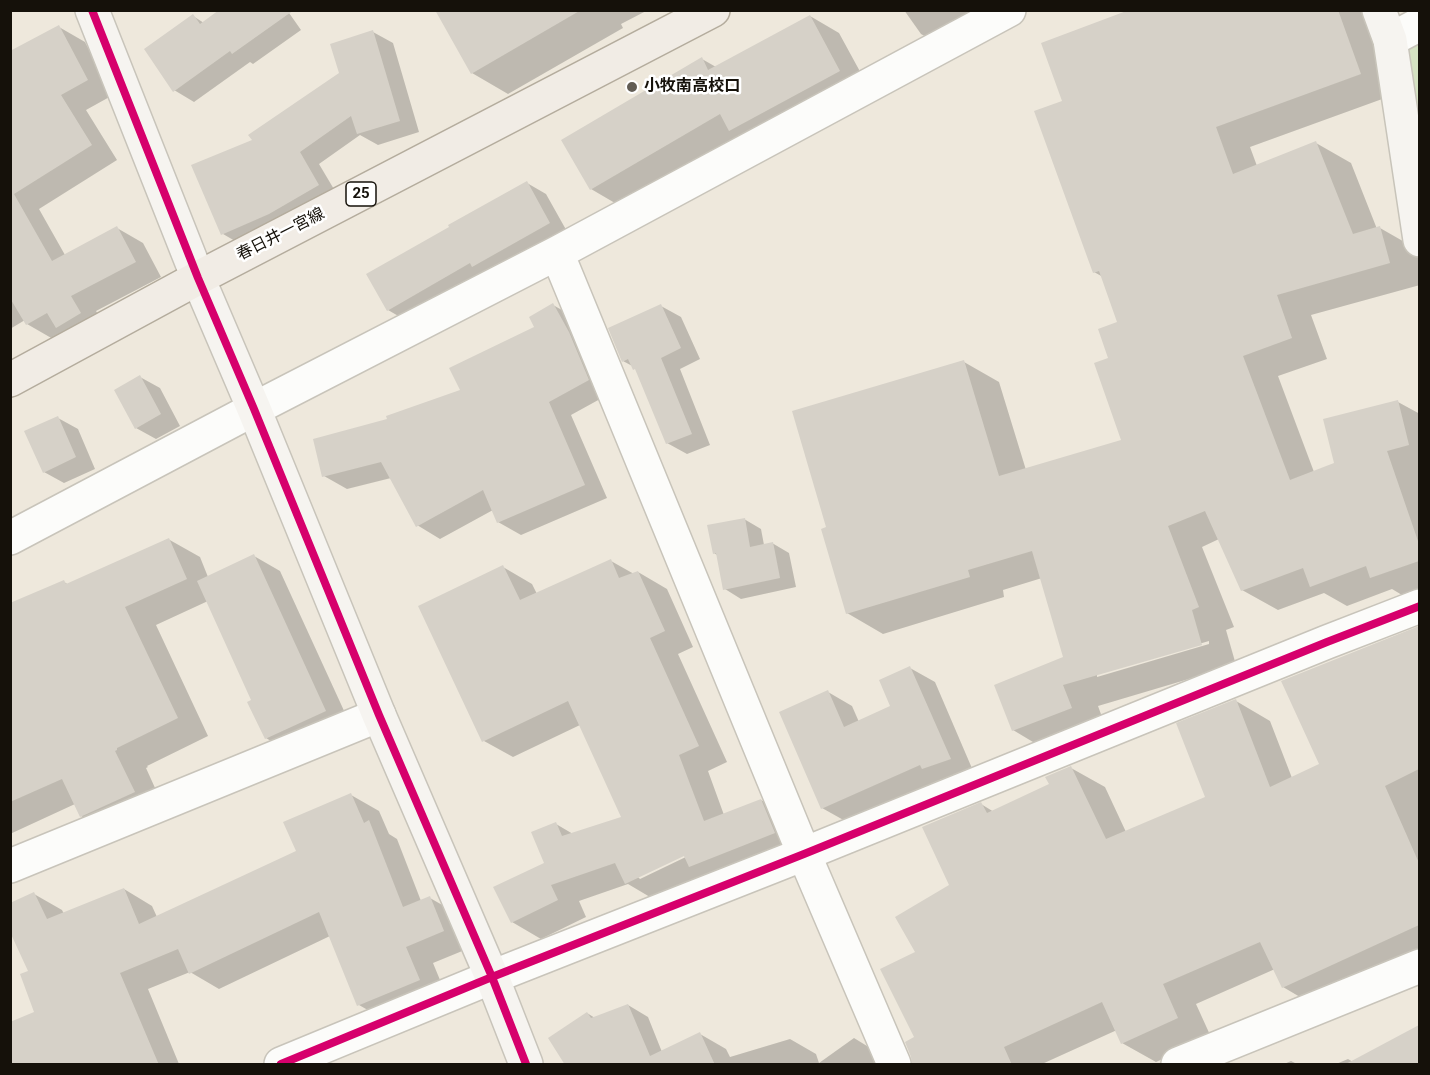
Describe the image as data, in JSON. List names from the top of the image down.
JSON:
{
  "streets": {
    "main road": ["25", "春日井一宮線"]
  },
  "places": ["小牧南高校口"]
}
